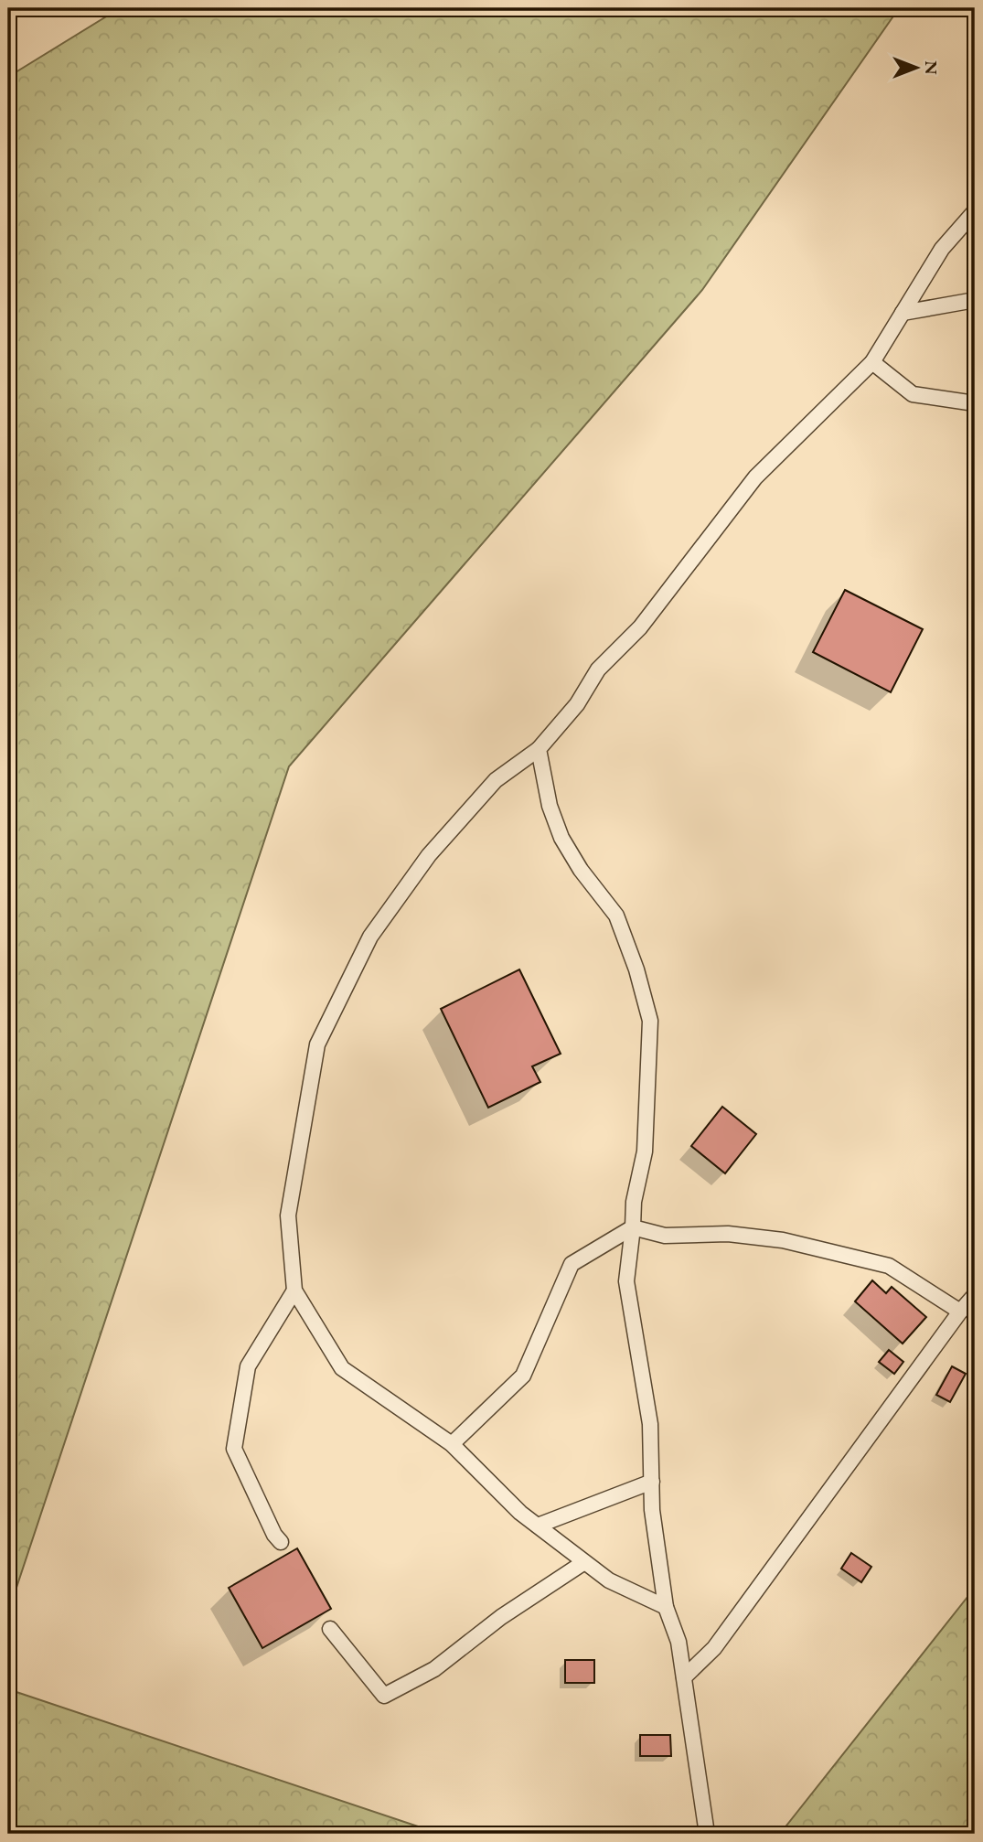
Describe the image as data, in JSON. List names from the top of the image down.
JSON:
{
  "north": "right"
}
